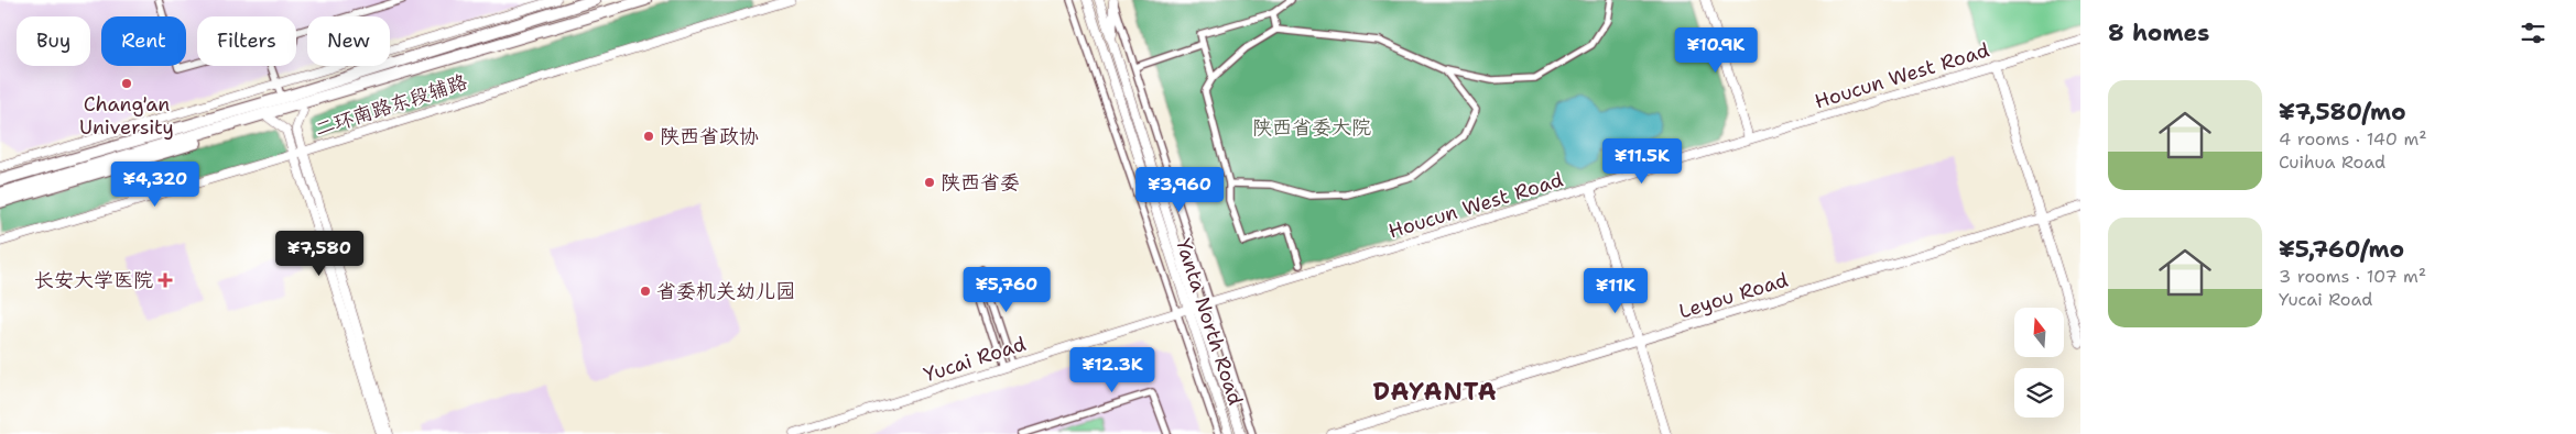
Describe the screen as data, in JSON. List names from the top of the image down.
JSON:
{
  "streets": {
    "main road": [
      "Houcun West Road",
      "二环南路东段辅路",
      "Leyou Road",
      "Yanta North Road",
      "Yucai Road"
    ]
  },
  "crossings": [
    ["Houcun West Road", "Yanta North Road"],
    ["Houcun West Road", "Yucai Road"],
    ["Yanta North Road", "Yucai Road"]
  ],
  "districts": ["DAYANTA"],
  "parks": ["陕西省委大院"],
  "places": {
    "other": [
      "Chang'an University",
      "陕西省政协",
      "陕西省委",
      "省委机关幼儿园"
    ],
    "health": ["长安大学医院"]
  },
  "north": "top",
  "page": {
    "heading": "8 homes",
    "chip": [
      "Buy",
      "Rent",
      "Filters",
      "New"
    ],
    "price": [
      "¥10.9K",
      "¥11.5K",
      "¥4,320",
      "¥3,960",
      "¥7,580",
      "¥5,760",
      "¥11K",
      "¥12.3K"
    ],
    "list": [
      {
        "name": "¥7,580/mo",
        "note": "4 rooms · 140 m² · Cuihua Road"
      },
      {
        "name": "¥5,760/mo",
        "note": "3 rooms · 107 m² · Yucai Road"
      }
    ]
  }
}
